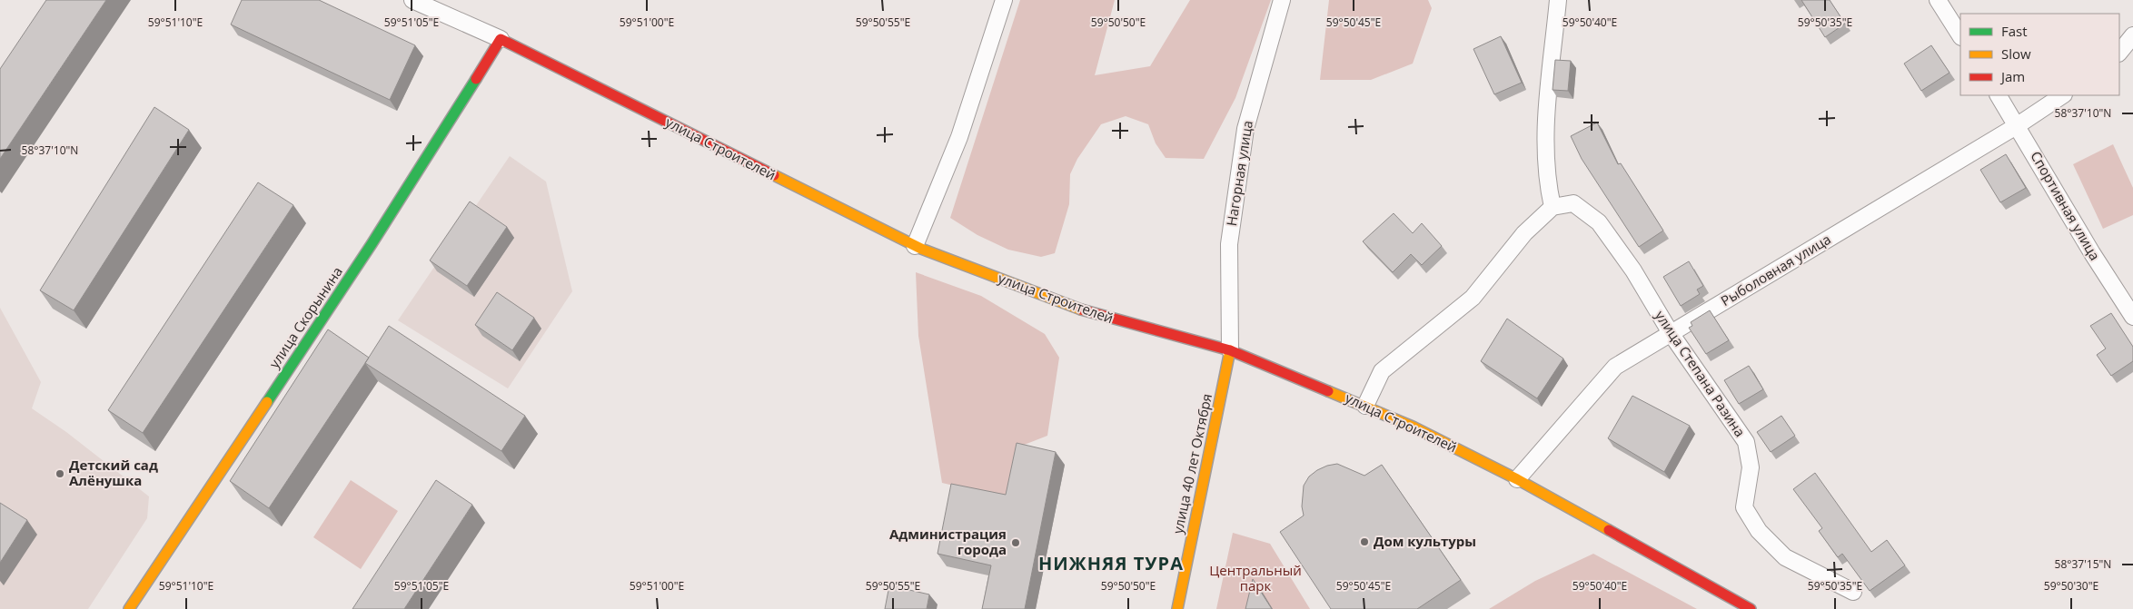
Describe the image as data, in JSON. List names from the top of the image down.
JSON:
{
  "streets": {
    "street": [
      "улица Строителей",
      "Нагорная улица",
      "Спортивная улица",
      "Рыболовная улица",
      "улица Скорынина",
      "улица Степана Разина",
      "улица 40 лет Октября"
    ]
  },
  "crossings": [
    ["улица Строителей", "Нагорная улица"],
    ["улица Строителей", "Рыболовная улица"],
    ["улица Строителей", "улица Скорынина"],
    ["улица Строителей", "улица 40 лет Октября"],
    ["Нагорная улица", "улица 40 лет Октября"],
    ["Спортивная улица", "Рыболовная улица"],
    ["Рыболовная улица", "улица Степана Разина"]
  ],
  "districts": ["НИЖНЯЯ ТУРА"],
  "parks": ["Центральный парк"],
  "places": ["Детский сад Алёнушка", "Дом культуры", "Администрация города"],
  "legend": ["Fast", "Slow", "Jam"],
  "coordinates": [
    "59°51'10\"E",
    "59°51'05\"E",
    "59°51'00\"E",
    "59°50'55\"E",
    "59°50'50\"E",
    "59°50'45\"E",
    "59°50'40\"E",
    "59°50'35\"E",
    "58°37'10\"N",
    "58°37'15\"N",
    "59°50'30\"E"
  ]
}
